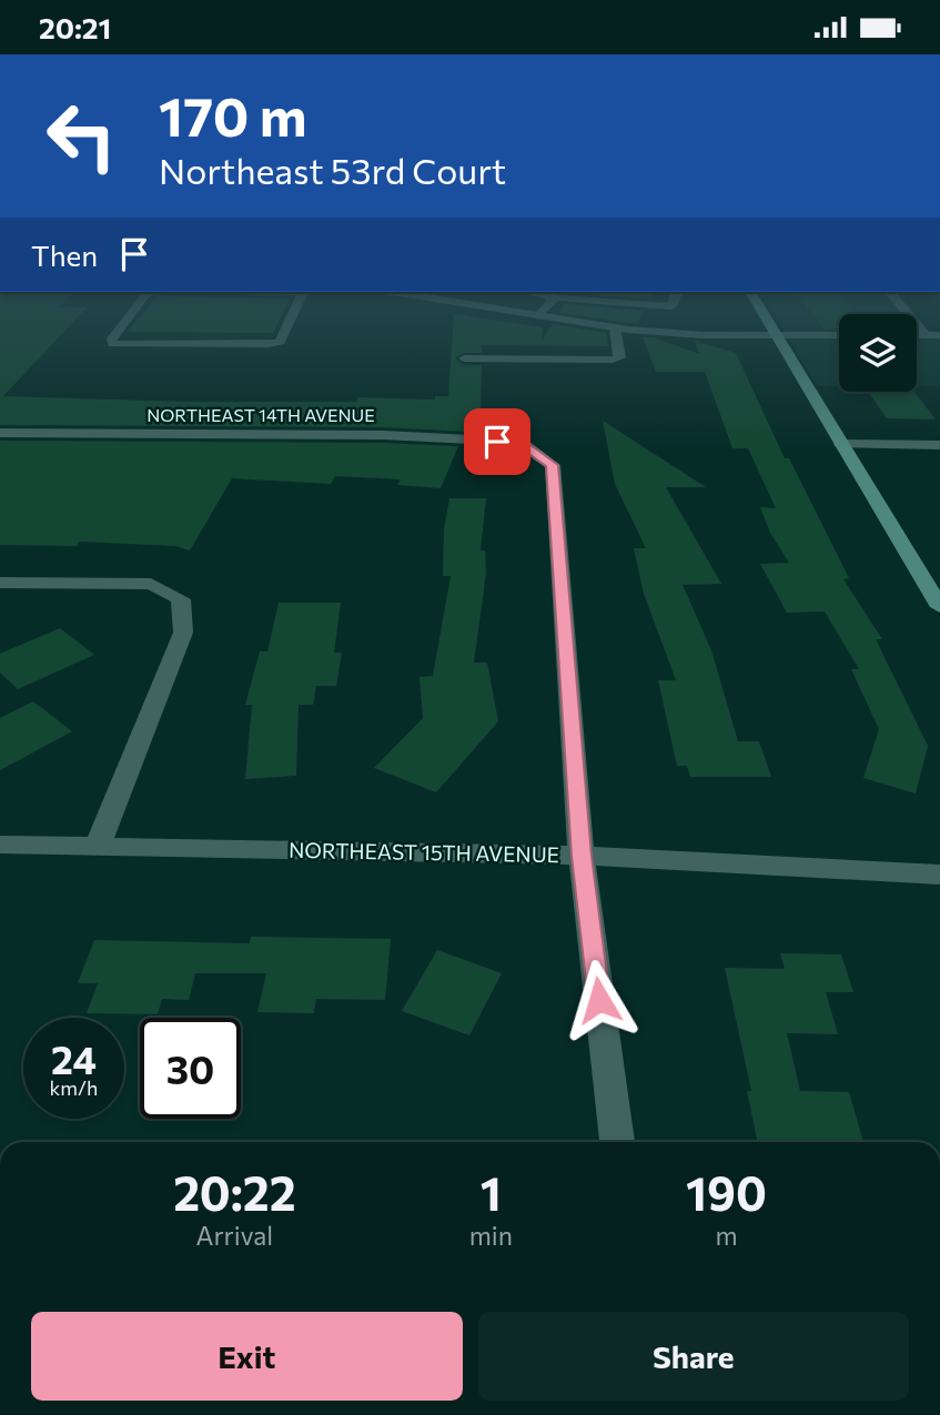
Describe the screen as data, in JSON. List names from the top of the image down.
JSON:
{
  "streets": {
    "street": ["NORTHEAST 14TH AVENUE", "NORTHEAST 15TH AVENUE"]
  },
  "crossings": [
    ["NORTHEAST 14TH AVENUE", "NORTHEAST 15TH AVENUE"]
  ],
  "page": {
    "status": "20:21",
    "turn": ["170 m", "Northeast 53rd Court"],
    "then": "Then",
    "speed": "24 km/h",
    "limit": "30",
    "eta": [
      "20:22",
      "Arrival",
      "1",
      "min",
      "190",
      "m"
    ],
    "buttons": ["Exit", "Share"]
  }
}
